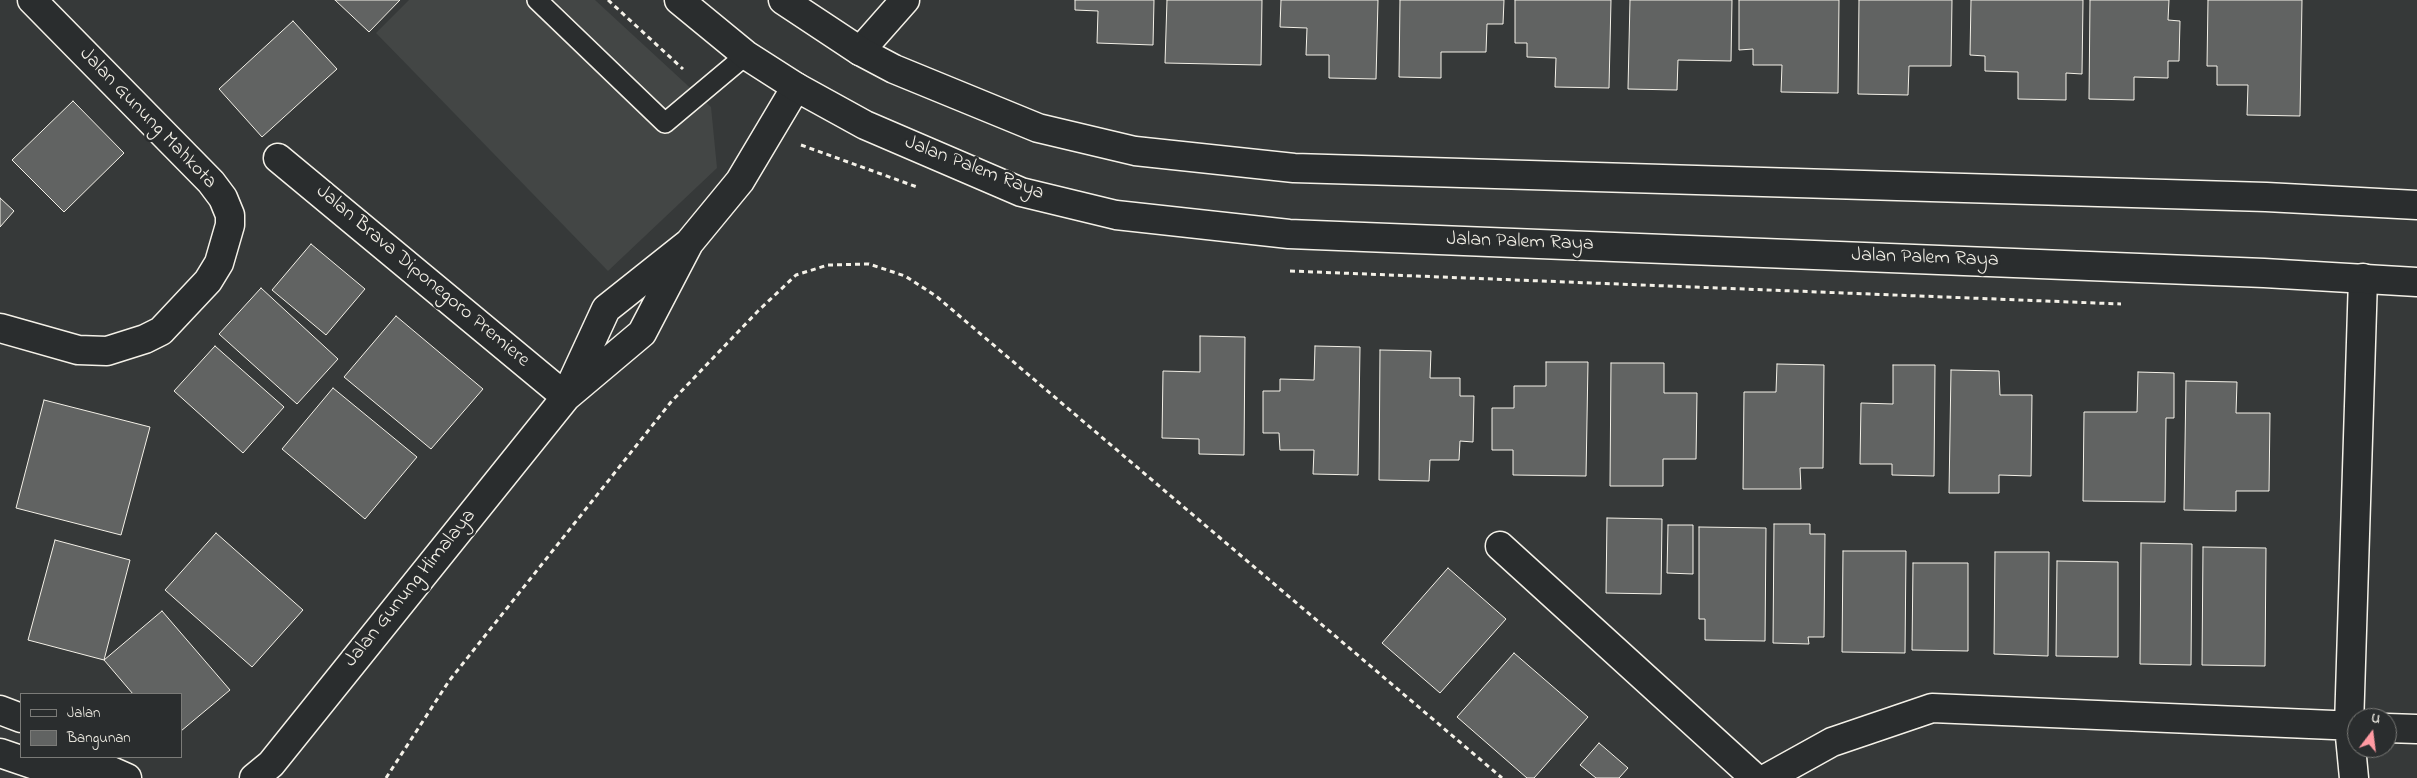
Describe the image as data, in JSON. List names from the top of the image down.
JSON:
{
  "streets": {
    "street": [
      "Jalan Gunung Mahkota",
      "Jalan Palem Raya",
      "Jalan Brava Diponegoro Premiere",
      "Jalan Gunung Himalaya"
    ]
  },
  "crossings": [
    ["Jalan Palem Raya", "Jalan Gunung Himalaya"],
    ["Jalan Brava Diponegoro Premiere", "Jalan Gunung Himalaya"]
  ],
  "legend": ["Jalan", "Bangunan"],
  "north": "top"
}
